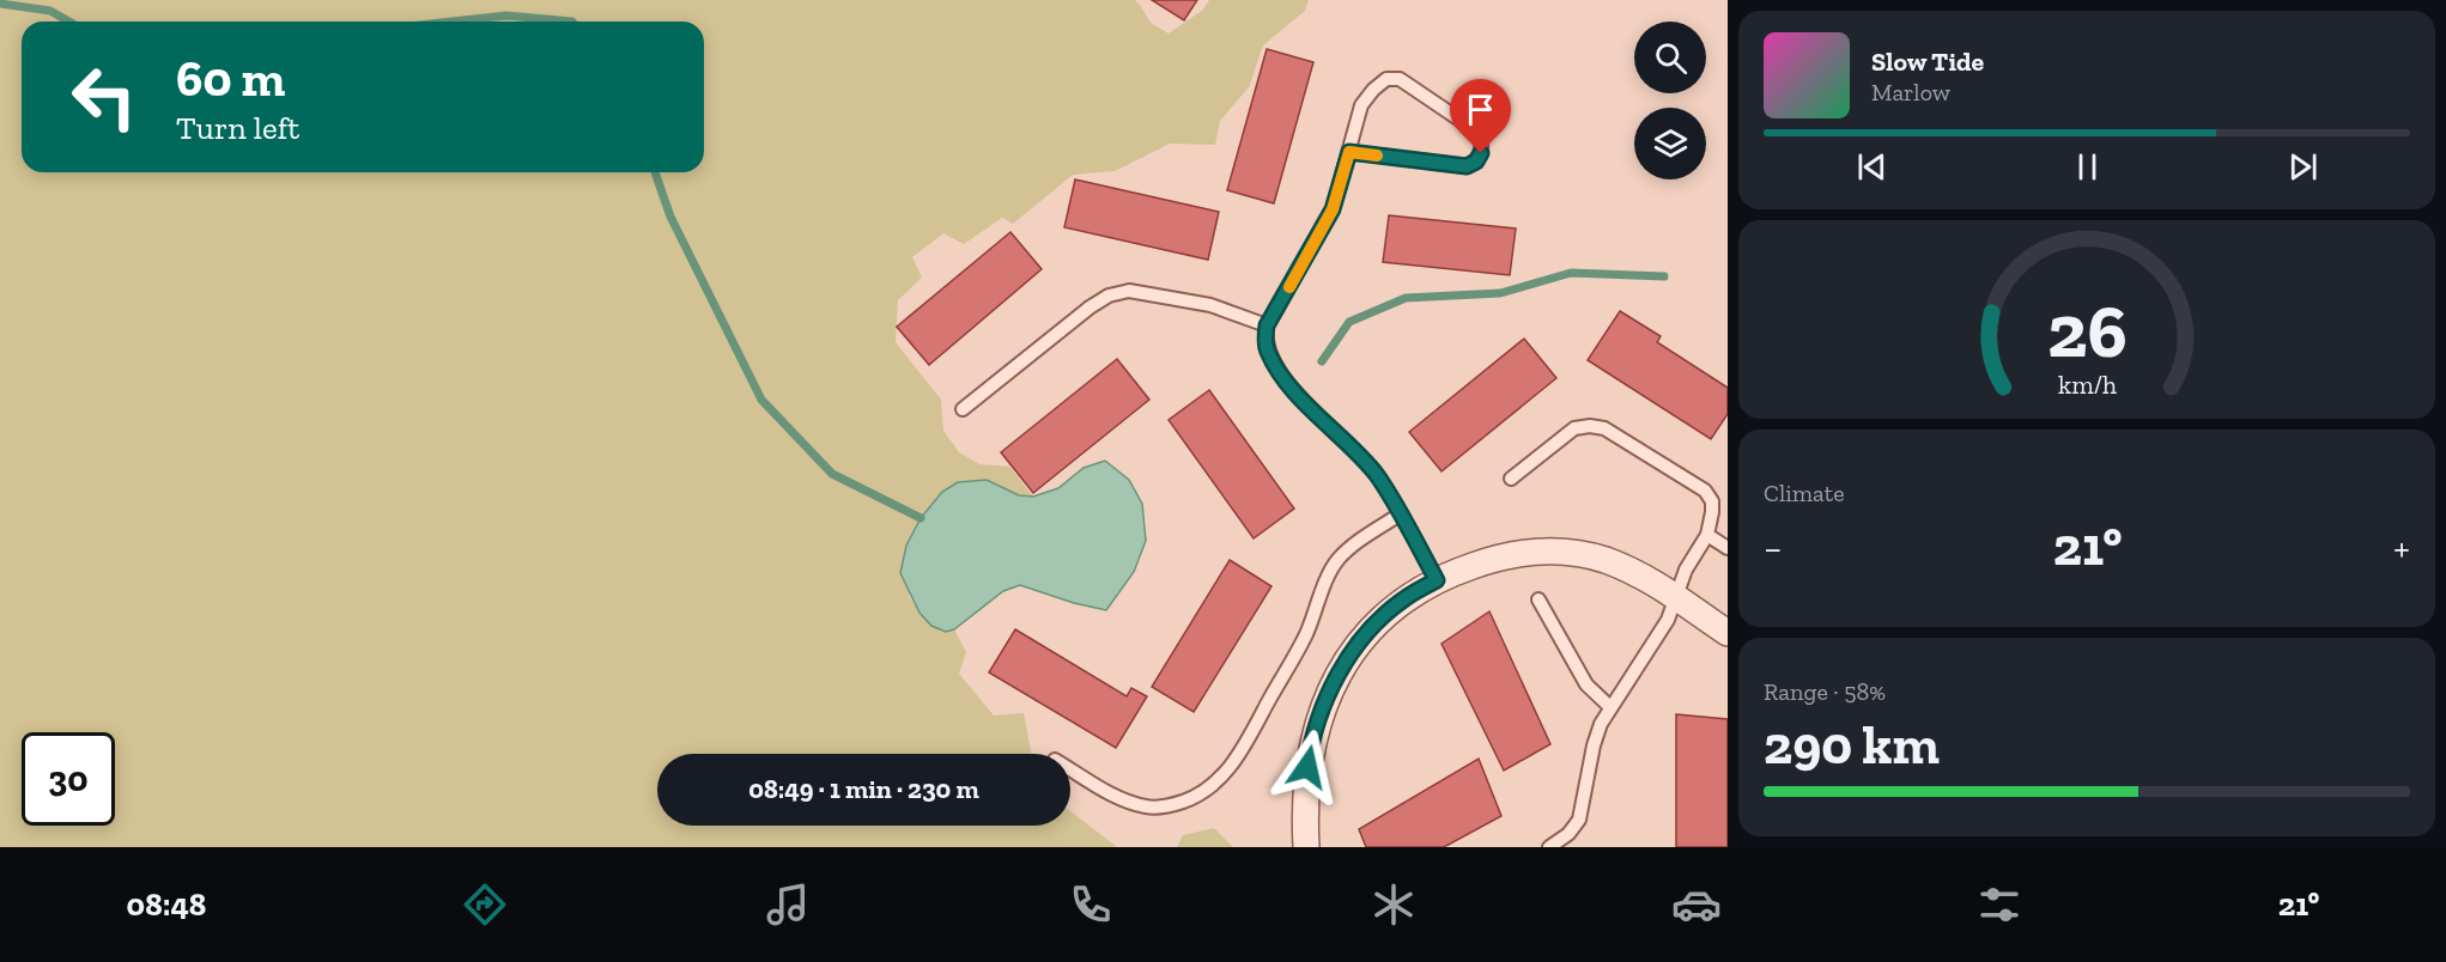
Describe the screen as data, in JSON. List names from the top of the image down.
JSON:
{
  "page": {
    "turn": ["60 m", "Turn left"],
    "song": ["Slow Tide", "Marlow"],
    "tile": [
      "Climate",
      ["Range · 58%", "290 km"]
    ],
    "heat": ["−", "21°", "+"],
    "limit": "30",
    "trip": "08:49 · 1 min · 230 m",
    "tabs": ["08:48", "21°"],
    "gauge": ["26", "km/h"]
  }
}
